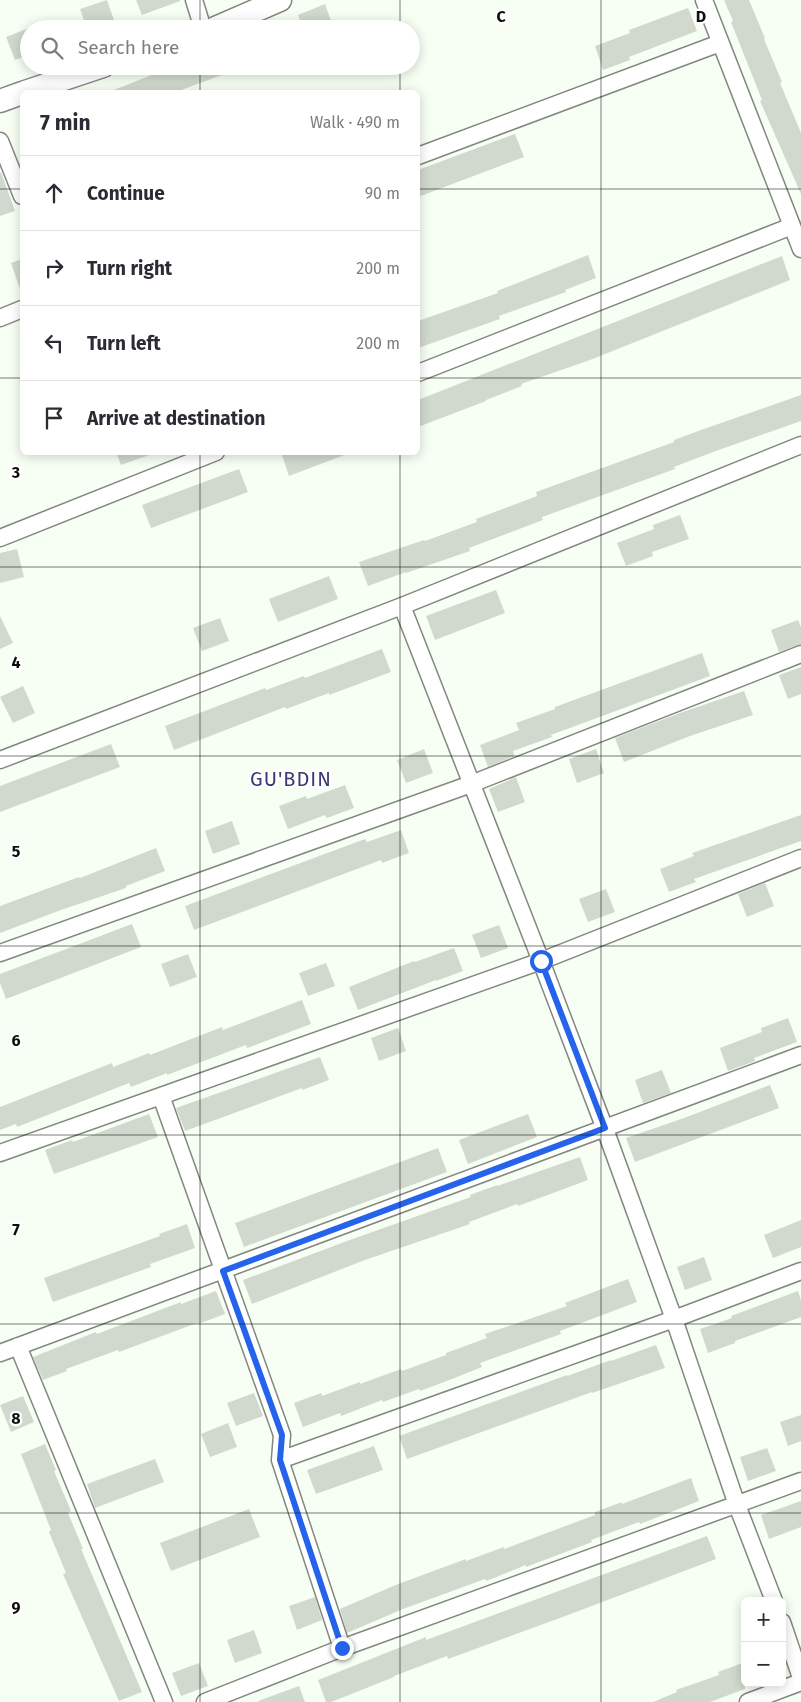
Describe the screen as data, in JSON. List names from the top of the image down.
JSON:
{
  "districts": ["GU'BDIN"],
  "page": {
    "search": "Search here",
    "heading": ["7 min", "Walk · 490 m"],
    "list": [
      ["Continue", "90 m"],
      ["Turn right", "200 m"],
      ["Turn left", "200 m"],
      "Arrive at destination"
    ],
    "map_buttons": ["+", "−"]
  },
  "grid": {
    "columns": ["C", "D"],
    "rows": [
      "3",
      "4",
      "5",
      "6",
      "7",
      "8",
      "9"
    ]
  }
}
